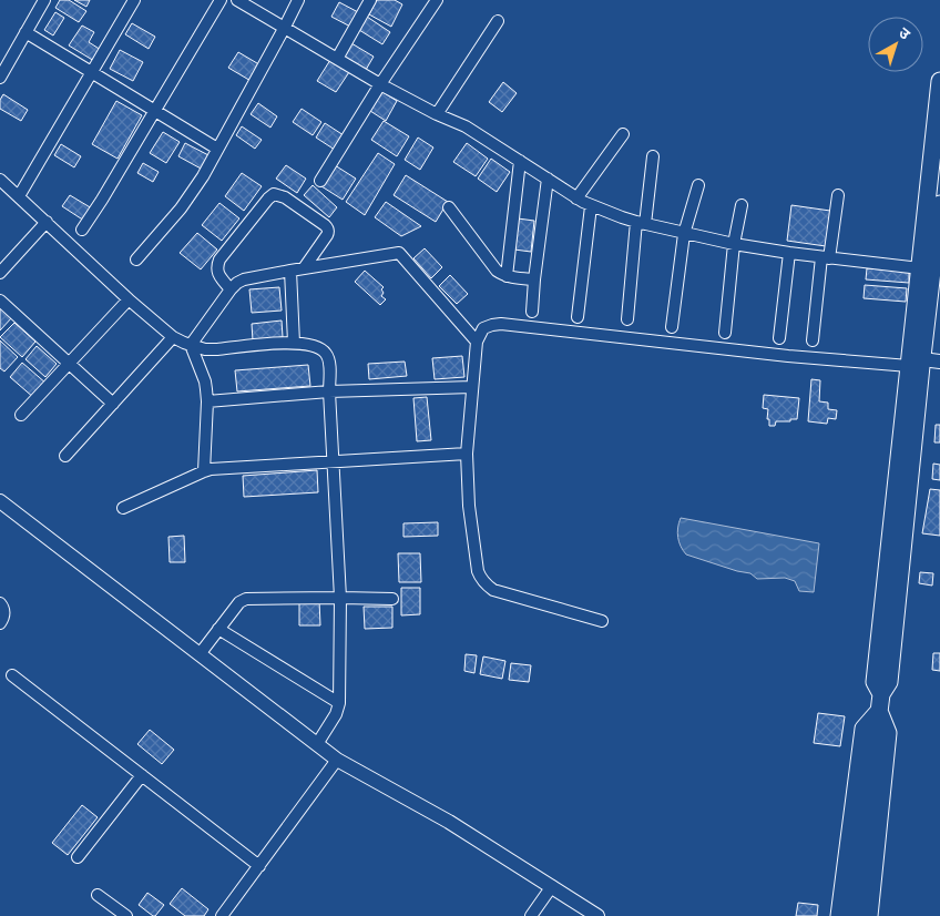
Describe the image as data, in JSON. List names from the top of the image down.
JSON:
{
  "north": "top right"
}
